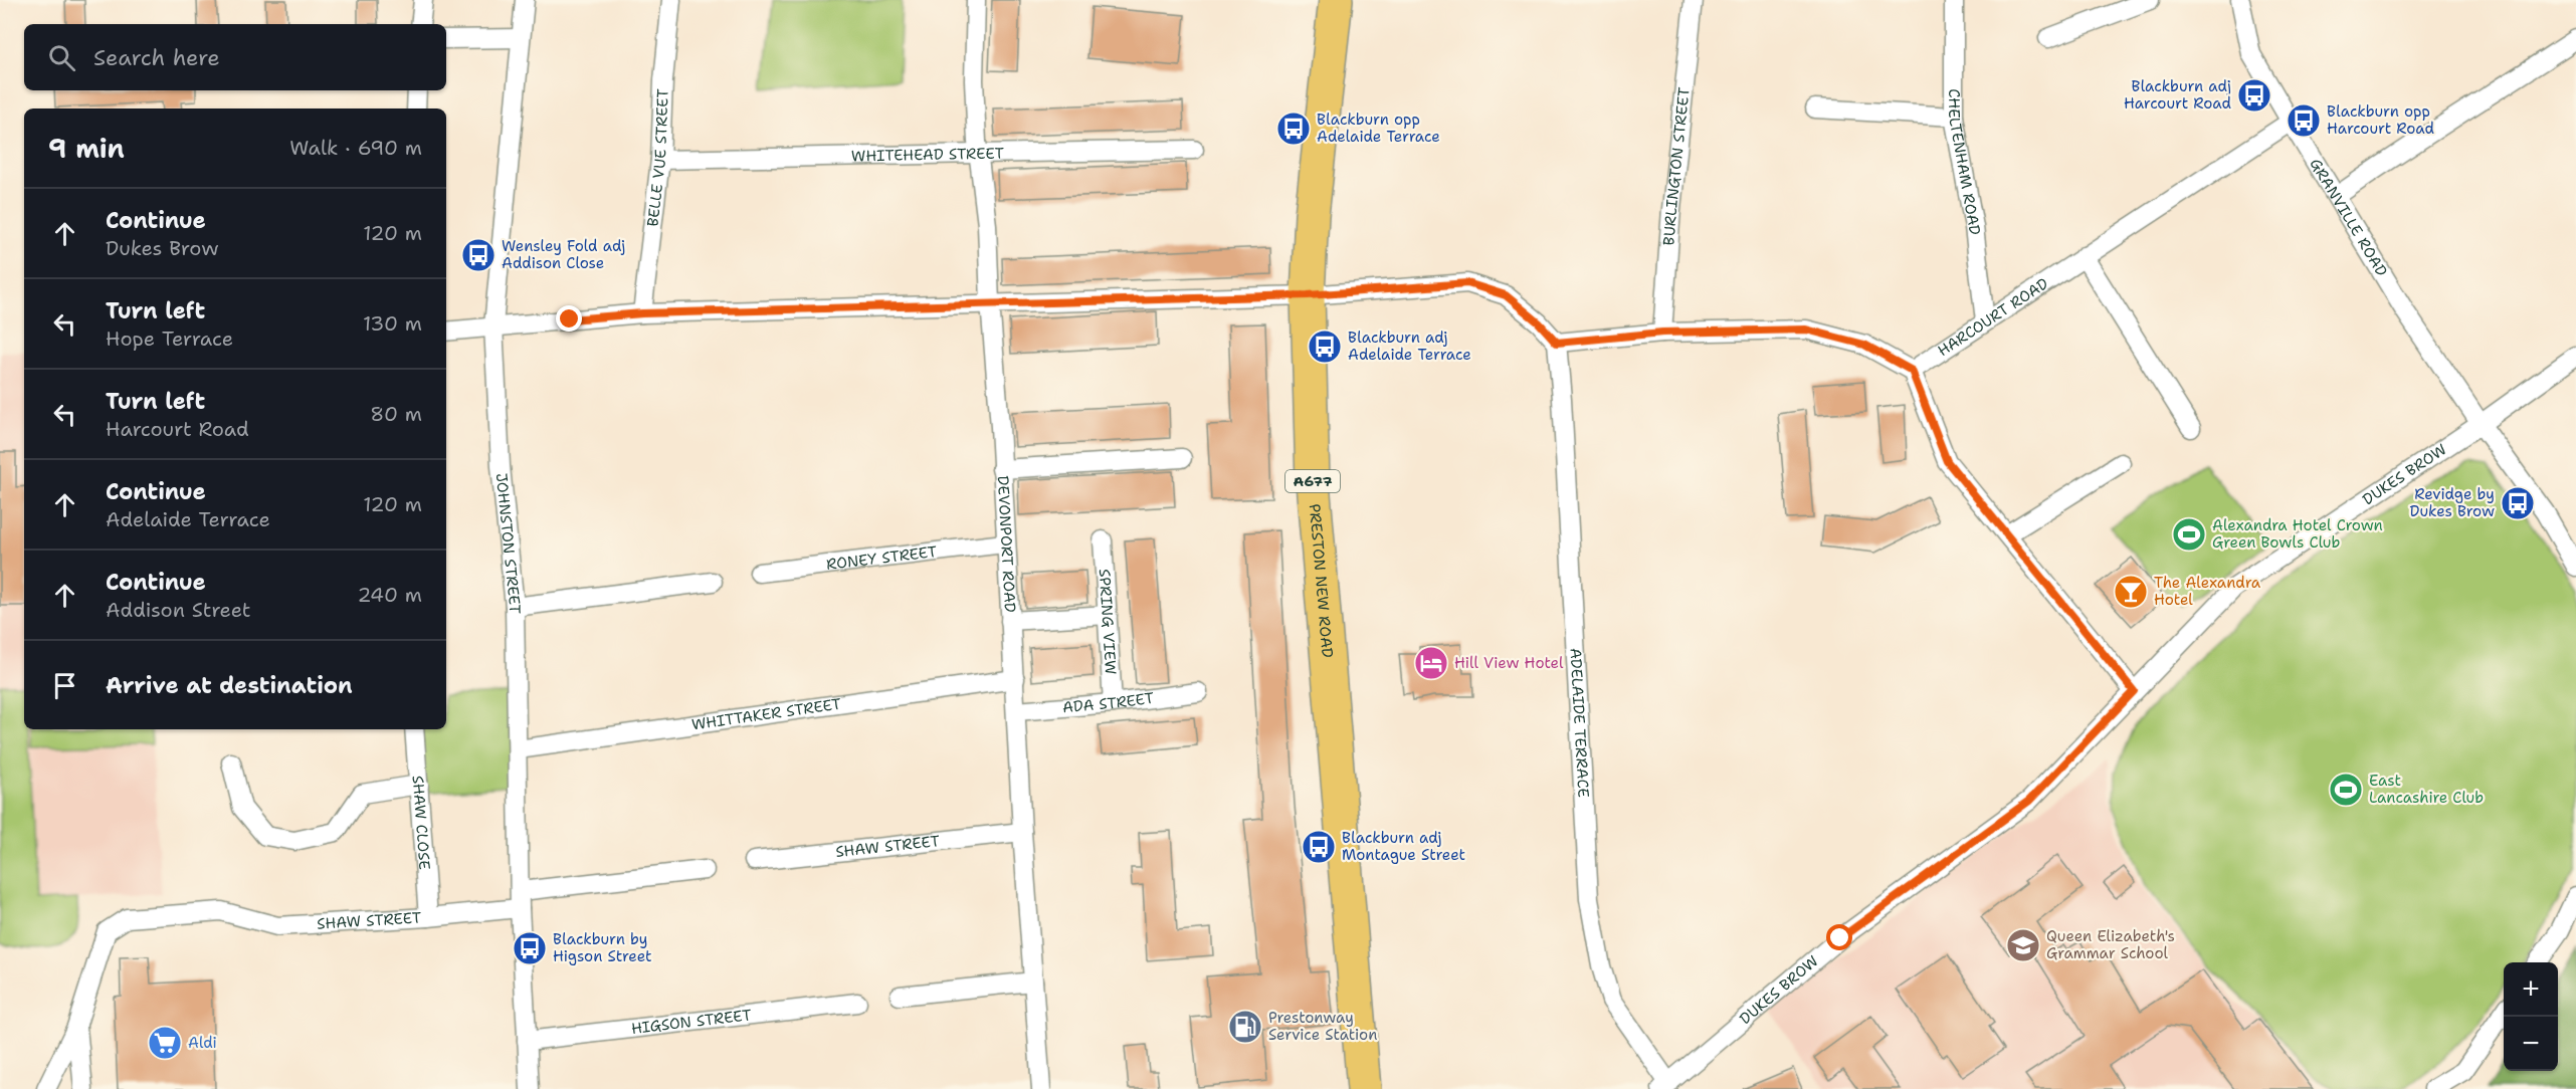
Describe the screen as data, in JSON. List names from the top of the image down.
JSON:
{
  "streets": {
    "highway": ["A677", "PRESTON NEW ROAD"],
    "street": [
      "WHITEHEAD STREET",
      "BELLE VUE STREET",
      "CHELTENHAM ROAD",
      "BURLINGTON STREET",
      "GRANVILLE ROAD",
      "HARCOURT ROAD",
      "DUKES BROW",
      "JOHNSTON STREET",
      "DEVONPORT ROAD",
      "RONEY STREET",
      "SPRING VIEW",
      "ADA STREET",
      "WHITTAKER STREET",
      "ADELAIDE TERRACE",
      "SHAW CLOSE",
      "SHAW STREET",
      "HIGSON STREET"
    ]
  },
  "crossings": [
    ["WHITEHEAD STREET", "BELLE VUE STREET"],
    ["WHITEHEAD STREET", "DEVONPORT ROAD"],
    ["CHELTENHAM ROAD", "HARCOURT ROAD"],
    ["GRANVILLE ROAD", "HARCOURT ROAD"],
    ["GRANVILLE ROAD", "DUKES BROW"],
    ["DUKES BROW", "ADELAIDE TERRACE"],
    ["JOHNSTON STREET", "WHITTAKER STREET"],
    ["JOHNSTON STREET", "SHAW STREET"],
    ["JOHNSTON STREET", "HIGSON STREET"],
    ["DEVONPORT ROAD", "RONEY STREET"],
    ["DEVONPORT ROAD", "ADA STREET"],
    ["DEVONPORT ROAD", "WHITTAKER STREET"],
    ["DEVONPORT ROAD", "SHAW STREET"],
    ["SPRING VIEW", "ADA STREET"],
    ["SHAW CLOSE", "SHAW STREET"]
  ],
  "places": {
    "bus stop": [
      "Blackburn adj Harcourt Road",
      "Blackburn opp Harcourt Road",
      "Blackburn opp Adelaide Terrace",
      "Wensley Fold adj Addison Close",
      "Blackburn adj Adelaide Terrace",
      "Revidge by Dukes Brow",
      "Blackburn adj Montague Street",
      "Blackburn by Higson Street"
    ],
    "sports": ["Alexandra Hotel Crown Green Bowls Club", "East Lancashire Club"],
    "bar": ["The Alexandra Hotel"],
    "hotel": ["Hill View Hotel"],
    "school or university": ["Queen Elizabeth's Grammar School"],
    "fuel station": ["Prestonway Service Station"],
    "supermarket": ["Aldi"]
  },
  "page": {
    "search": "Search here",
    "heading": ["9 min", "Walk · 690 m"],
    "list": [
      ["Continue", "Dukes Brow", "120 m"],
      ["Turn left", "Hope Terrace", "130 m"],
      ["Turn left", "Harcourt Road", "80 m"],
      ["Continue", "Adelaide Terrace", "120 m"],
      ["Continue", "Addison Street", "240 m"],
      "Arrive at destination"
    ],
    "map_buttons": ["+", "−"]
  }
}
